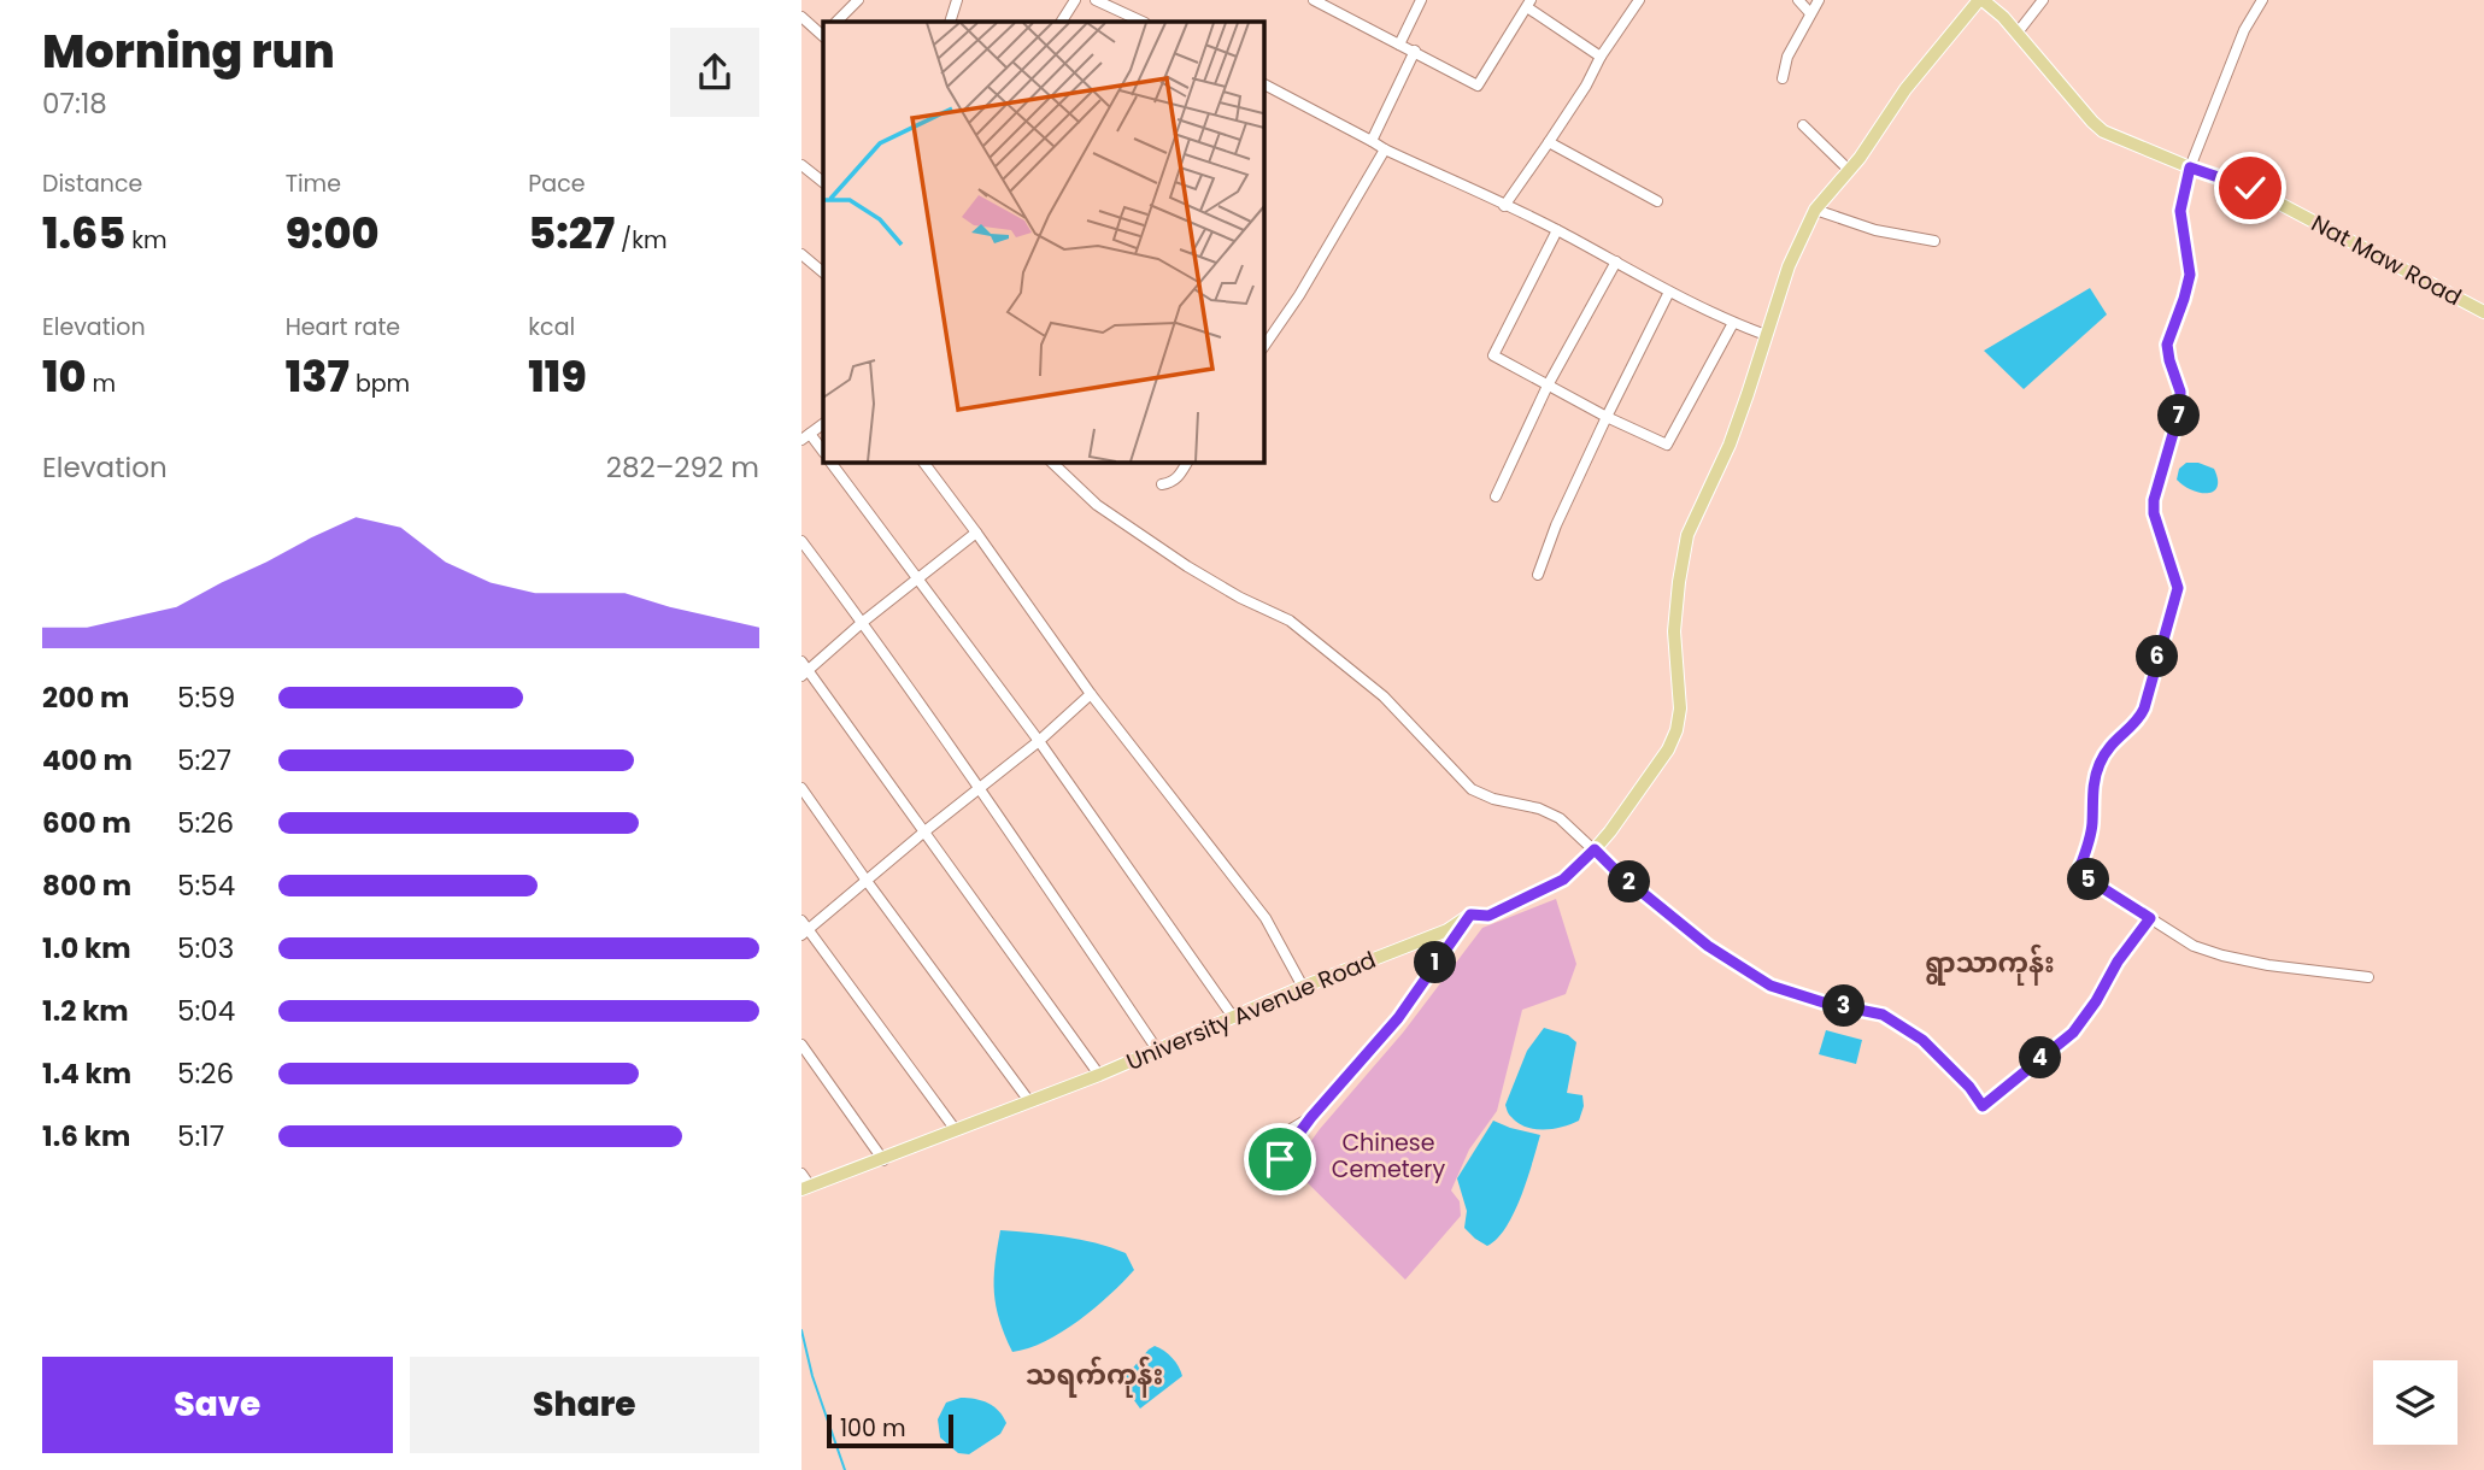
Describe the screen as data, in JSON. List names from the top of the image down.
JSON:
{
  "streets": {
    "main road": ["Nat Maw Road", "University Avenue Road"]
  },
  "crossings": [
    ["Nat Maw Road", "University Avenue Road"]
  ],
  "districts": ["ရွာသာကုန်း", "သရက်ကုန်း"],
  "parks": ["Chinese Cemetery"],
  "scale_bar": "100 m",
  "page": {
    "heading": ["Morning run", "07:18"],
    "stats": [
      ["Distance", "1.65 km"],
      ["Time", "9:00"],
      ["Pace", "5:27 /km"],
      ["Elevation", "10 m"],
      ["Heart rate", "137 bpm"],
      ["kcal", "119"]
    ],
    "pins": [
      "7",
      "6",
      "5",
      "2",
      "1",
      "3",
      "4"
    ],
    "chart": ["Elevation", "282–292 m"],
    "list": [
      {
        "name": "200 m",
        "note": "5:59"
      },
      {
        "name": "400 m",
        "note": "5:27"
      },
      {
        "name": "600 m",
        "note": "5:26"
      },
      {
        "name": "800 m",
        "note": "5:54"
      },
      {
        "name": "1.0 km",
        "note": "5:03"
      },
      {
        "name": "1.2 km",
        "note": "5:04"
      },
      {
        "name": "1.4 km",
        "note": "5:26"
      },
      {
        "name": "1.6 km",
        "note": "5:17"
      }
    ],
    "buttons": ["Save", "Share"],
    "scale": "100 m"
  }
}
